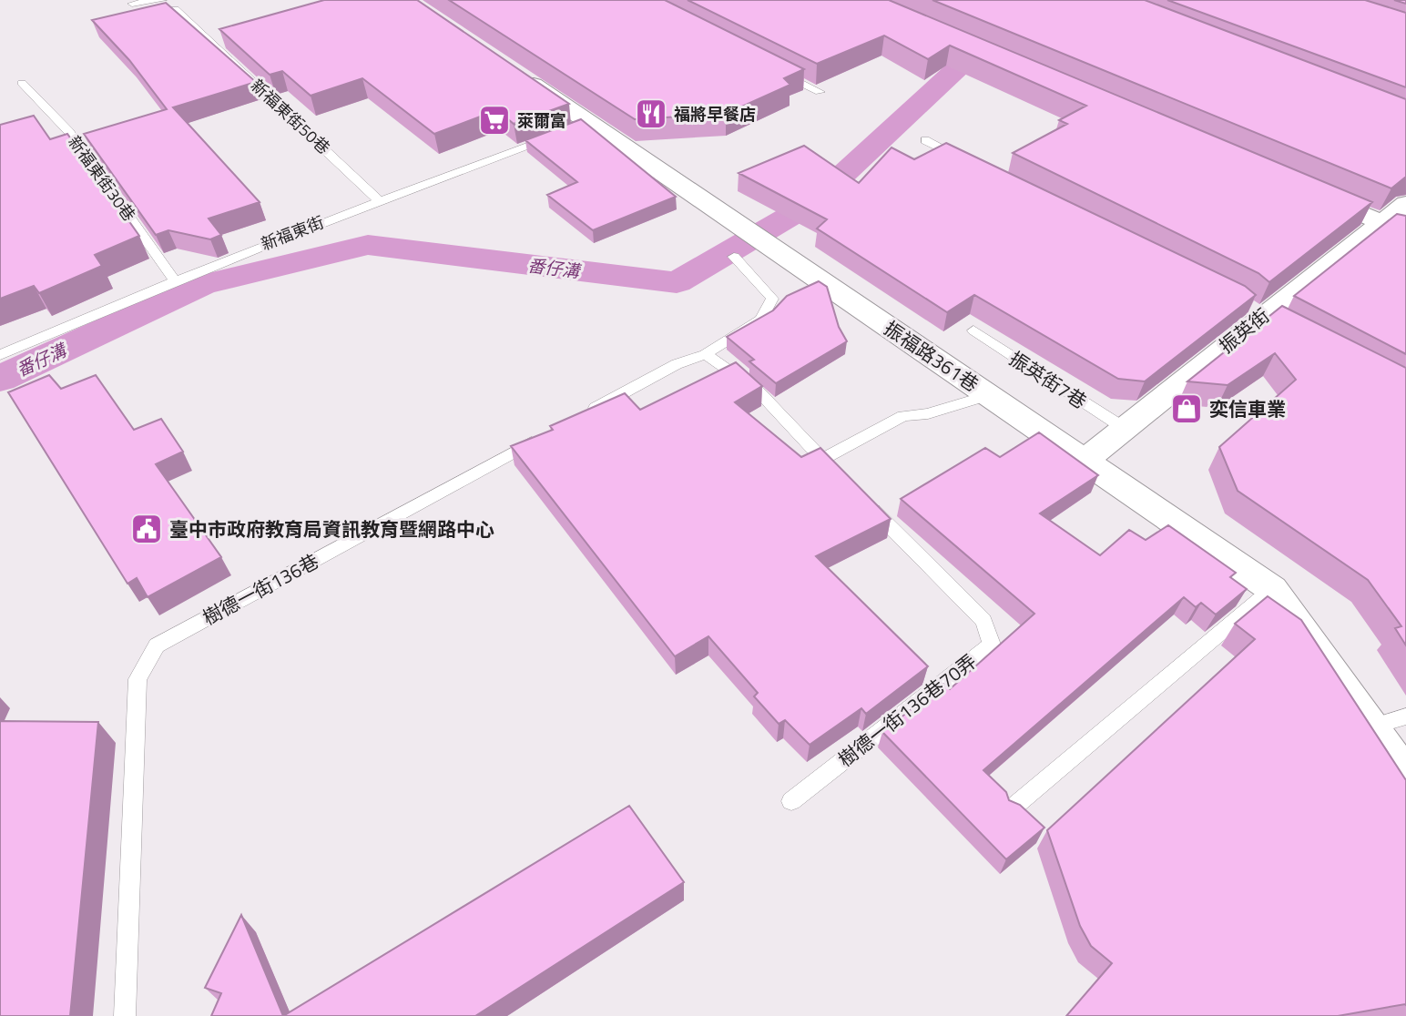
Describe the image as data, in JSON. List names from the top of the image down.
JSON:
{
  "streets": {
    "street": ["振英街", "振福路361巷"],
    "lane": [
      "新福東街50巷",
      "新福東街30巷",
      "新福東街",
      "振英街7巷",
      "樹德一街136巷",
      "樹德一街136巷70弄"
    ]
  },
  "crossings": [
    ["新福東街50巷", "新福東街"],
    ["新福東街30巷", "新福東街"],
    ["振英街", "振福路361巷"],
    ["振英街", "振英街7巷"]
  ],
  "water": ["番仔溝"],
  "places": {
    "restaurant": ["福將早餐店"],
    "supermarket": ["萊爾富"],
    "shop": ["奕信車業"],
    "public building": ["臺中市政府教育局資訊教育暨網路中心"]
  }
}
